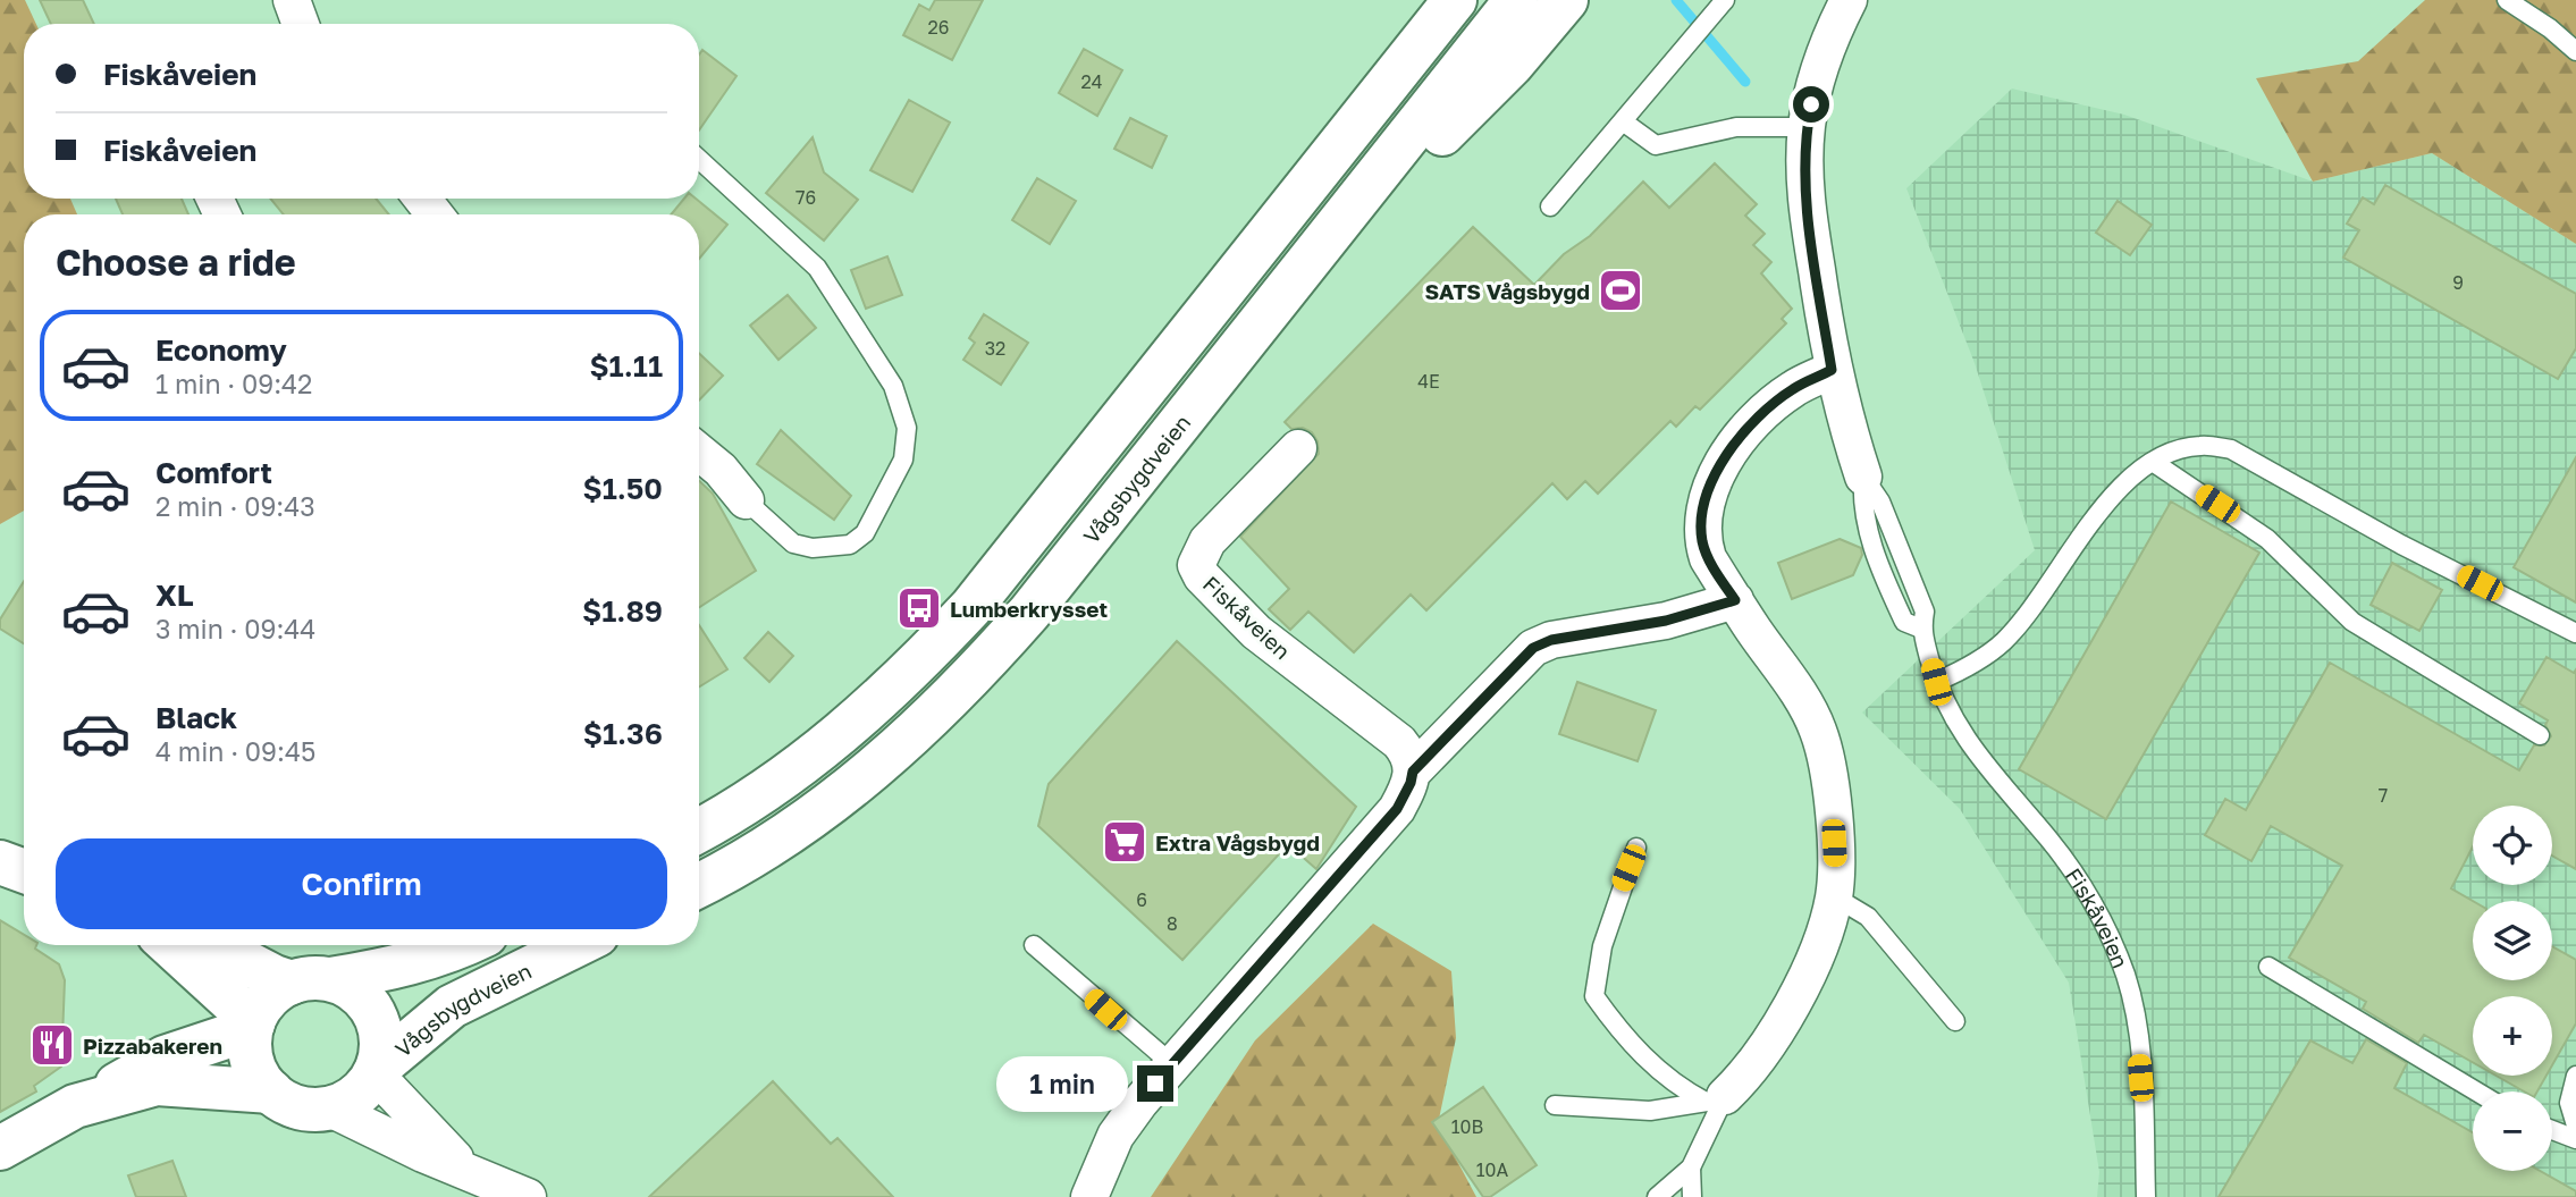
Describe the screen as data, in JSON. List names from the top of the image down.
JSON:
{
  "streets": {
    "main road": ["Vågsbygdveien"],
    "street": ["Fiskåveien"]
  },
  "places": {
    "sports": ["SATS Vågsbygd"],
    "bus stop": ["Lumberkrysset"],
    "supermarket": ["Extra Vågsbygd"],
    "restaurant": ["Pizzabakeren"]
  },
  "house_numbers": [
    "26",
    "24",
    "76",
    "9",
    "32",
    "4E",
    "7",
    "6",
    "8",
    "10B",
    "10A"
  ],
  "page": {
    "banner": ["Fiskåveien", "Fiskåveien"],
    "heading": "Choose a ride",
    "list": [
      {
        "name": "Economy",
        "note": "1 min · 09:42",
        "value": "$1.11"
      },
      {
        "name": "Comfort",
        "note": "2 min · 09:43",
        "value": "$1.50"
      },
      {
        "name": "XL",
        "note": "3 min · 09:44",
        "value": "$1.89"
      },
      {
        "name": "Black",
        "note": "4 min · 09:45",
        "value": "$1.36"
      }
    ],
    "map_buttons": ["+", "−"],
    "buttons": "Confirm",
    "bubble": "1 min"
  }
}
